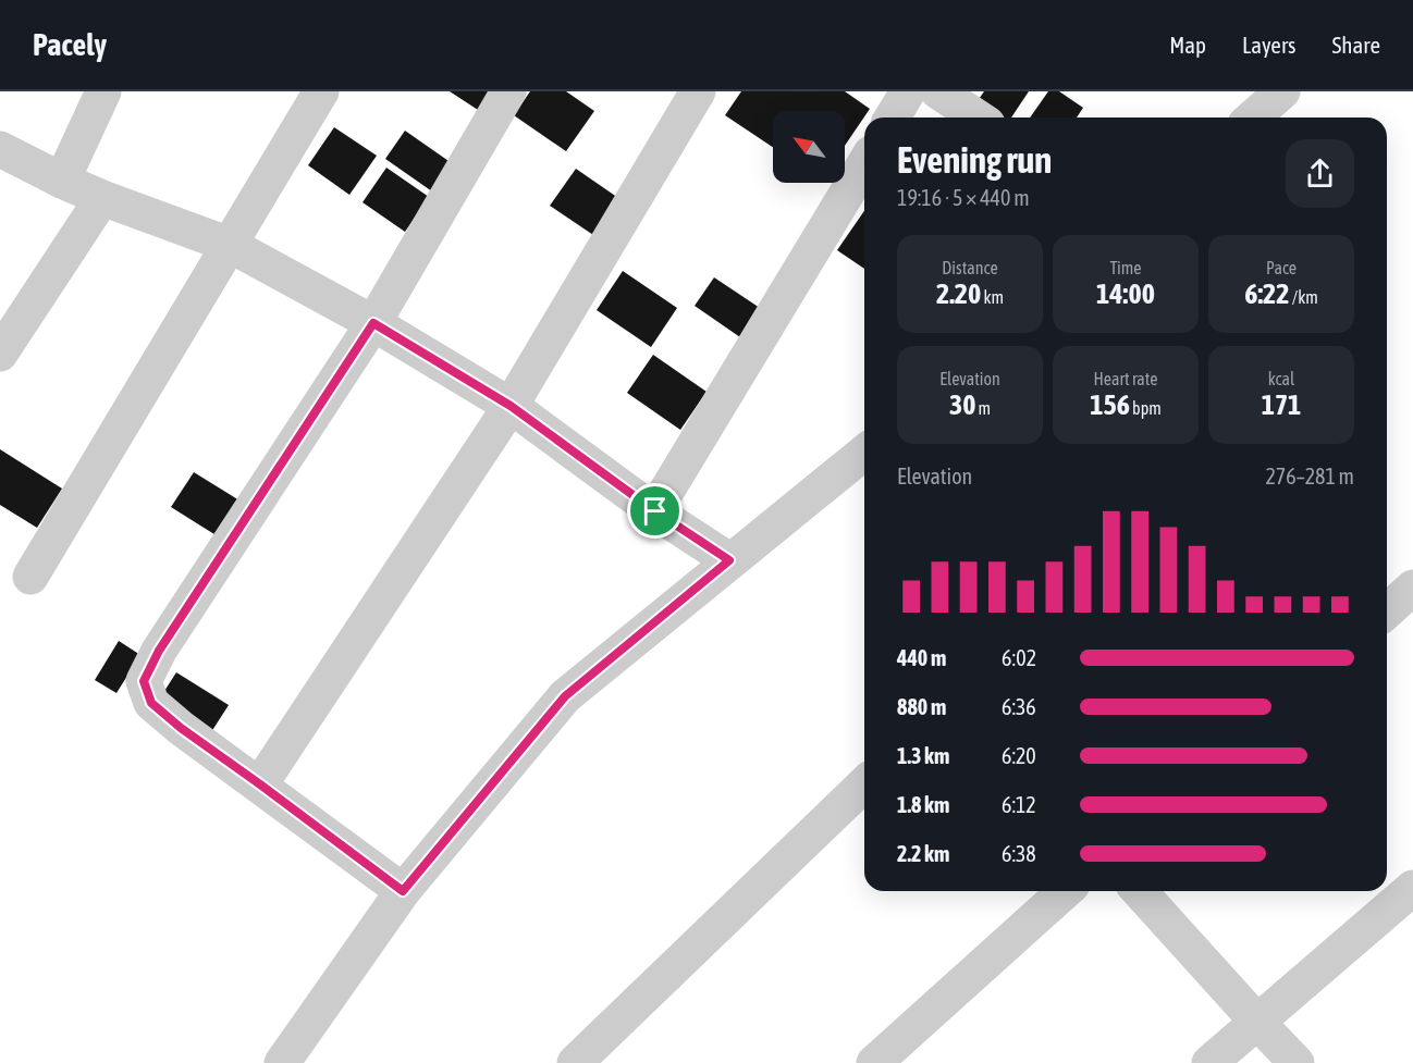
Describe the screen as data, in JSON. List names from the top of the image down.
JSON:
{
  "north": "top left",
  "page": {
    "header": "Pacely",
    "nav": ["Map", "Layers", "Share"],
    "heading": ["Evening run", "19:16 · 5 × 440 m"],
    "stats": [
      ["Distance", "2.20 km"],
      ["Time", "14:00"],
      ["Pace", "6:22 /km"],
      ["Elevation", "30 m"],
      ["Heart rate", "156 bpm"],
      ["kcal", "171"]
    ],
    "chart": ["Elevation", "276–281 m"],
    "list": [
      {
        "name": "440 m",
        "note": "6:02"
      },
      {
        "name": "880 m",
        "note": "6:36"
      },
      {
        "name": "1.3 km",
        "note": "6:20"
      },
      {
        "name": "1.8 km",
        "note": "6:12"
      },
      {
        "name": "2.2 km",
        "note": "6:38"
      }
    ]
  }
}
